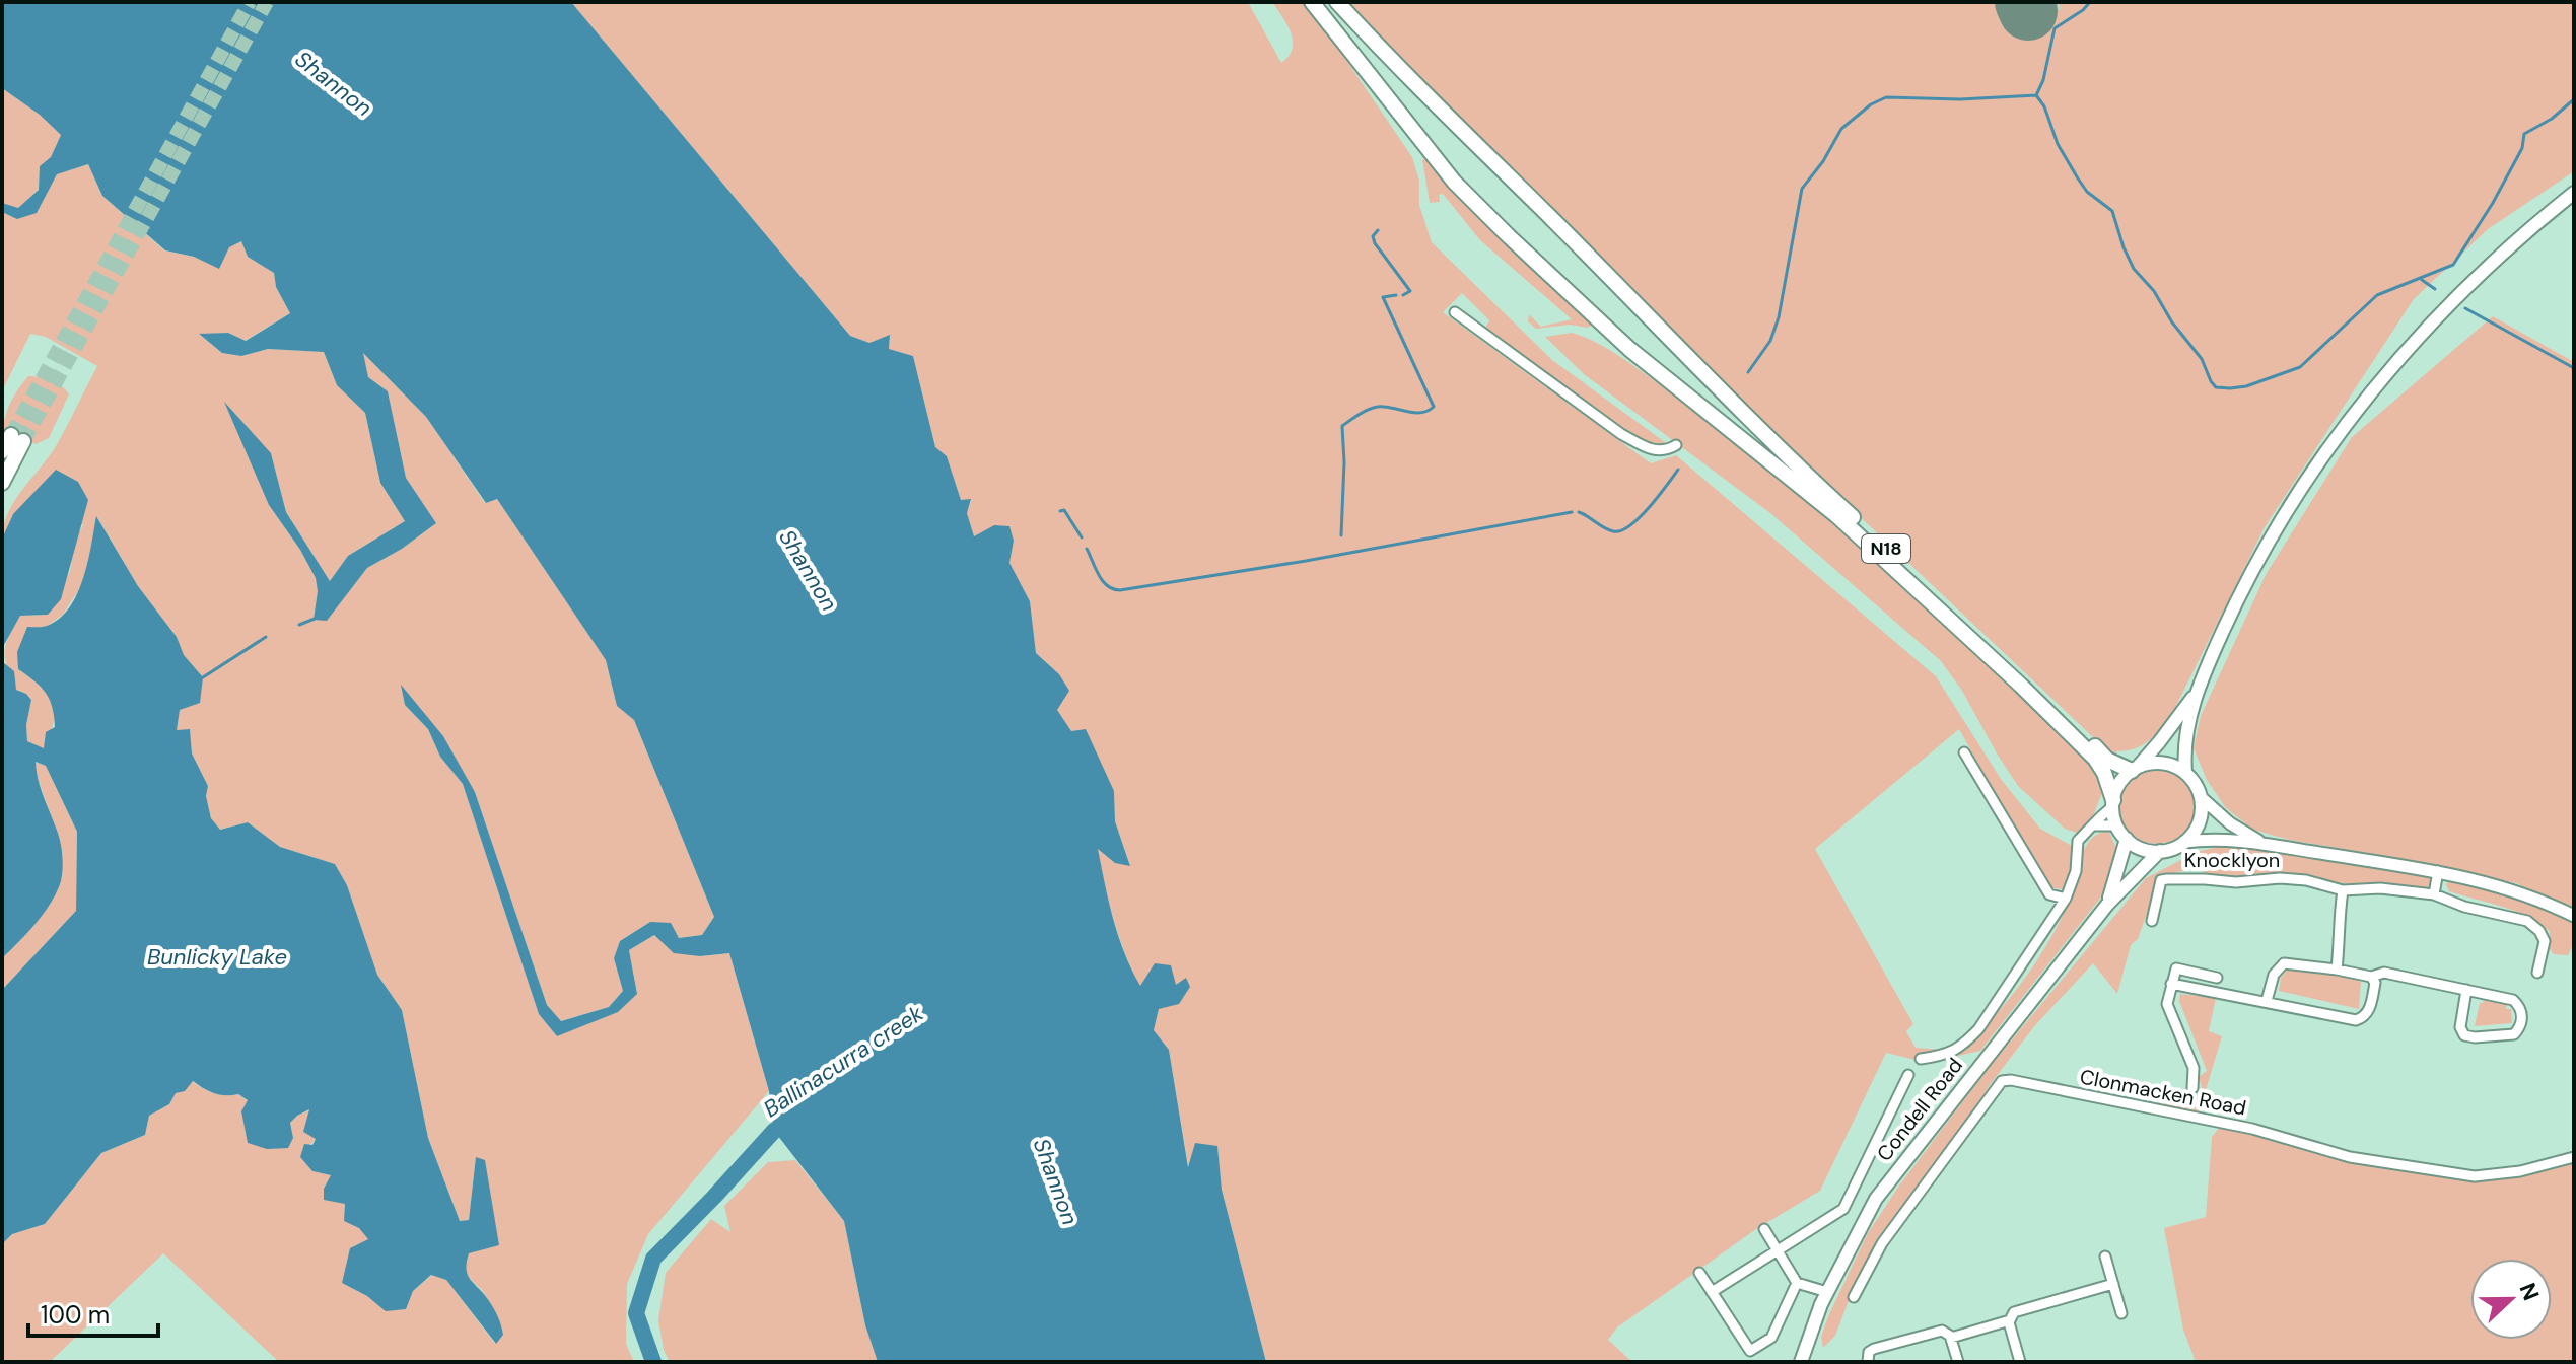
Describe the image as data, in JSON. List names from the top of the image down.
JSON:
{
  "streets": {
    "highway": ["N18"],
    "main road": ["Condell Road"],
    "street": ["Knocklyon", "Clonmacken Road"]
  },
  "water": ["Shannon", "Bunlicky Lake", "Ballinacurra creek"],
  "scale_bar": "100 m",
  "north": "right"
}
